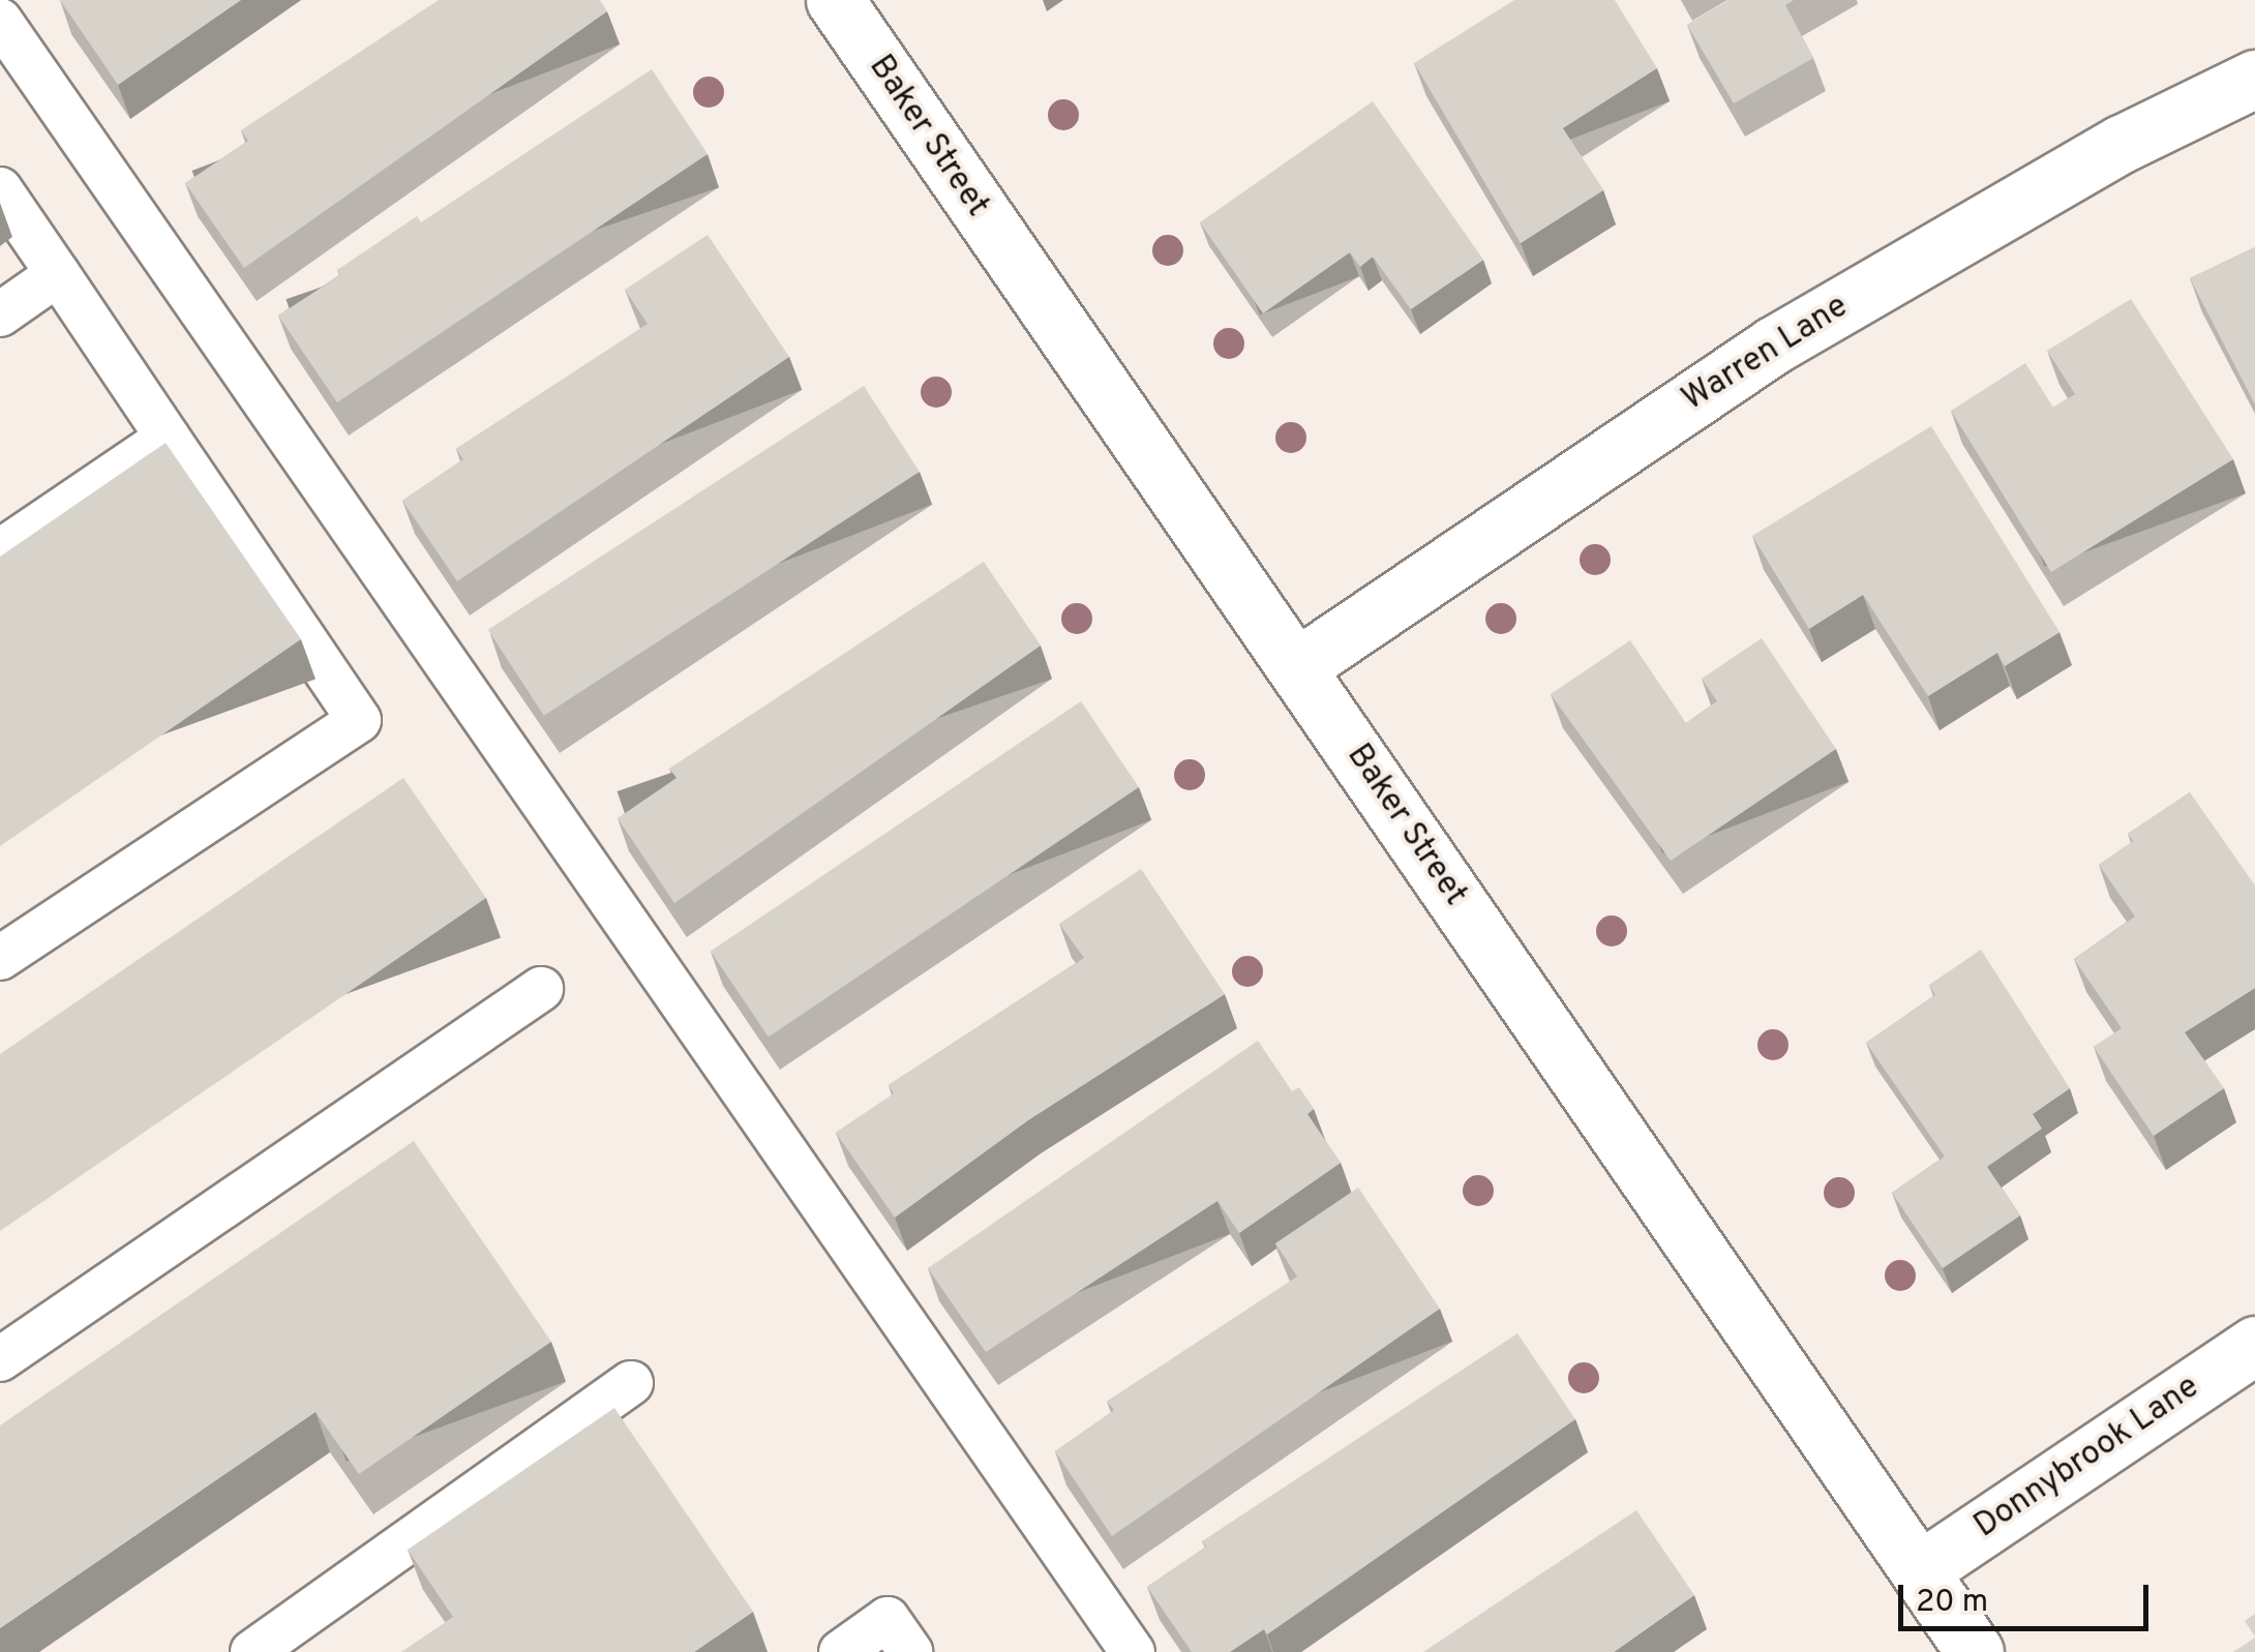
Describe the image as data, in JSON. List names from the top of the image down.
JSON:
{
  "streets": {
    "main road": ["Baker Street", "Warren Lane", "Donnybrook Lane"]
  },
  "crossings": [
    ["Baker Street", "Warren Lane"],
    ["Baker Street", "Donnybrook Lane"]
  ],
  "scale_bar": "20 m"
}
